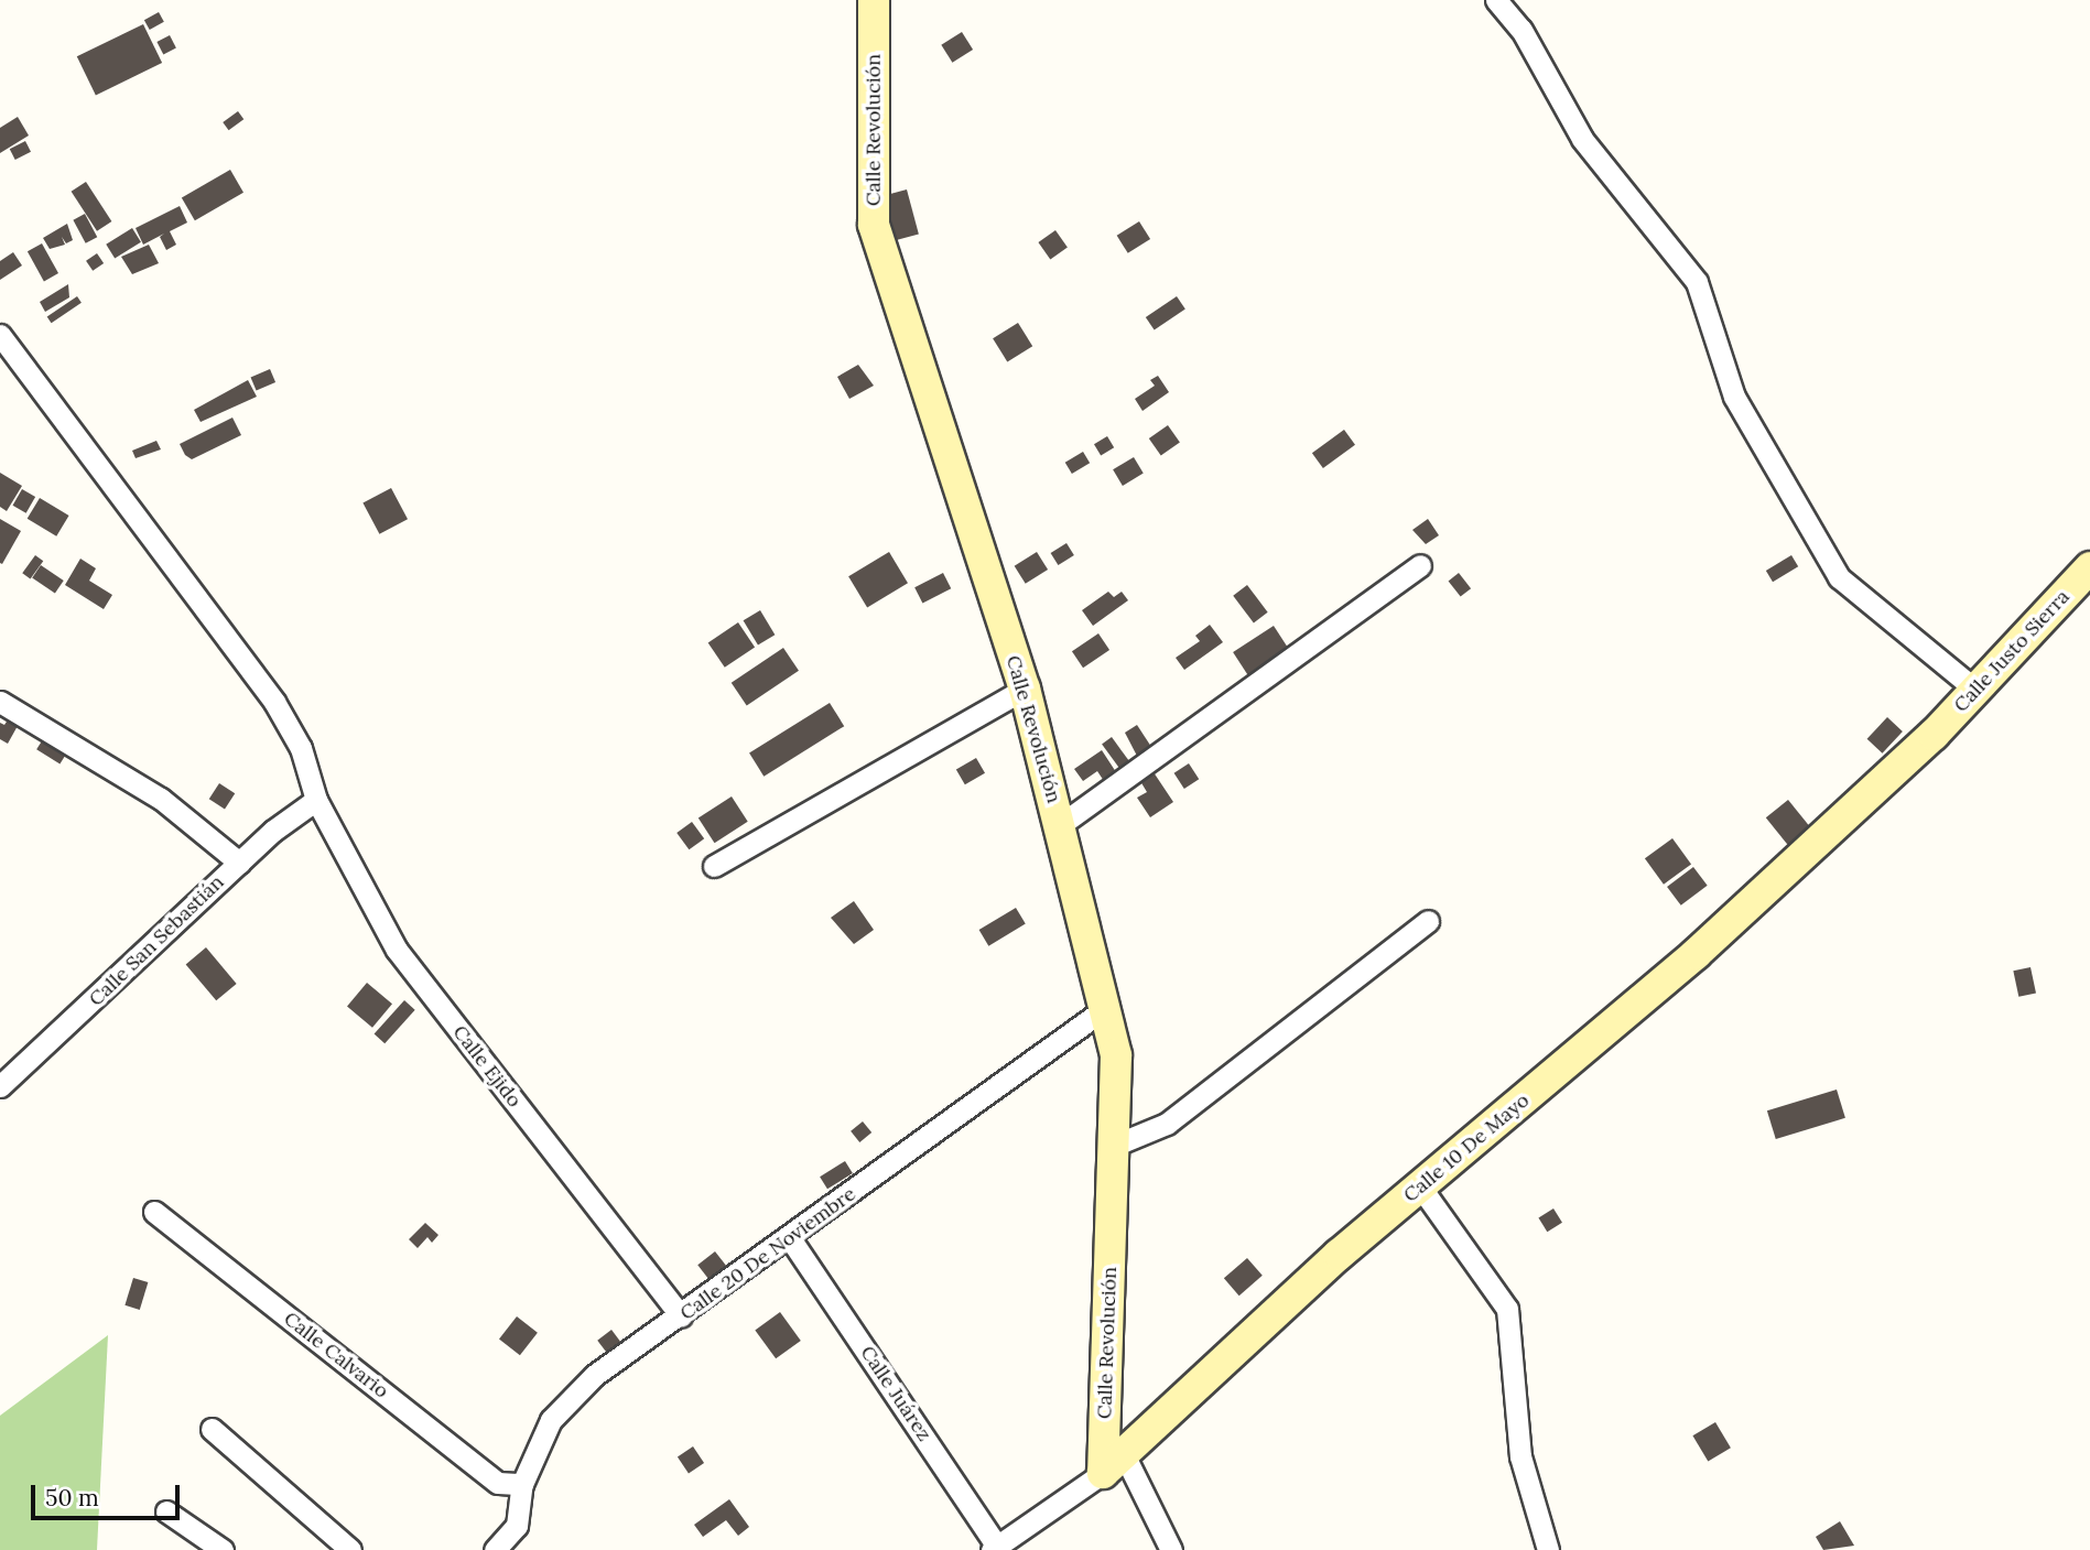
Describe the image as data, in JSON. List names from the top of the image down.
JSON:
{
  "streets": {
    "street": [
      "Calle Revolución",
      "Calle Justo Sierra",
      "Calle San Sebastián",
      "Calle Ejido",
      "Calle 10 De Mayo",
      "Calle 20 De Noviembre",
      "Calle Calvario",
      "Calle Juárez"
    ]
  },
  "crossings": [
    ["Calle Revolución", "Calle 10 De Mayo"],
    ["Calle Revolución", "Calle 20 De Noviembre"],
    ["Calle Justo Sierra", "Calle 10 De Mayo"],
    ["Calle San Sebastián", "Calle Ejido"],
    ["Calle Ejido", "Calle 20 De Noviembre"],
    ["Calle 10 De Mayo", "Calle Juárez"],
    ["Calle 20 De Noviembre", "Calle Calvario"],
    ["Calle 20 De Noviembre", "Calle Juárez"]
  ],
  "scale_bar": "50 m"
}
